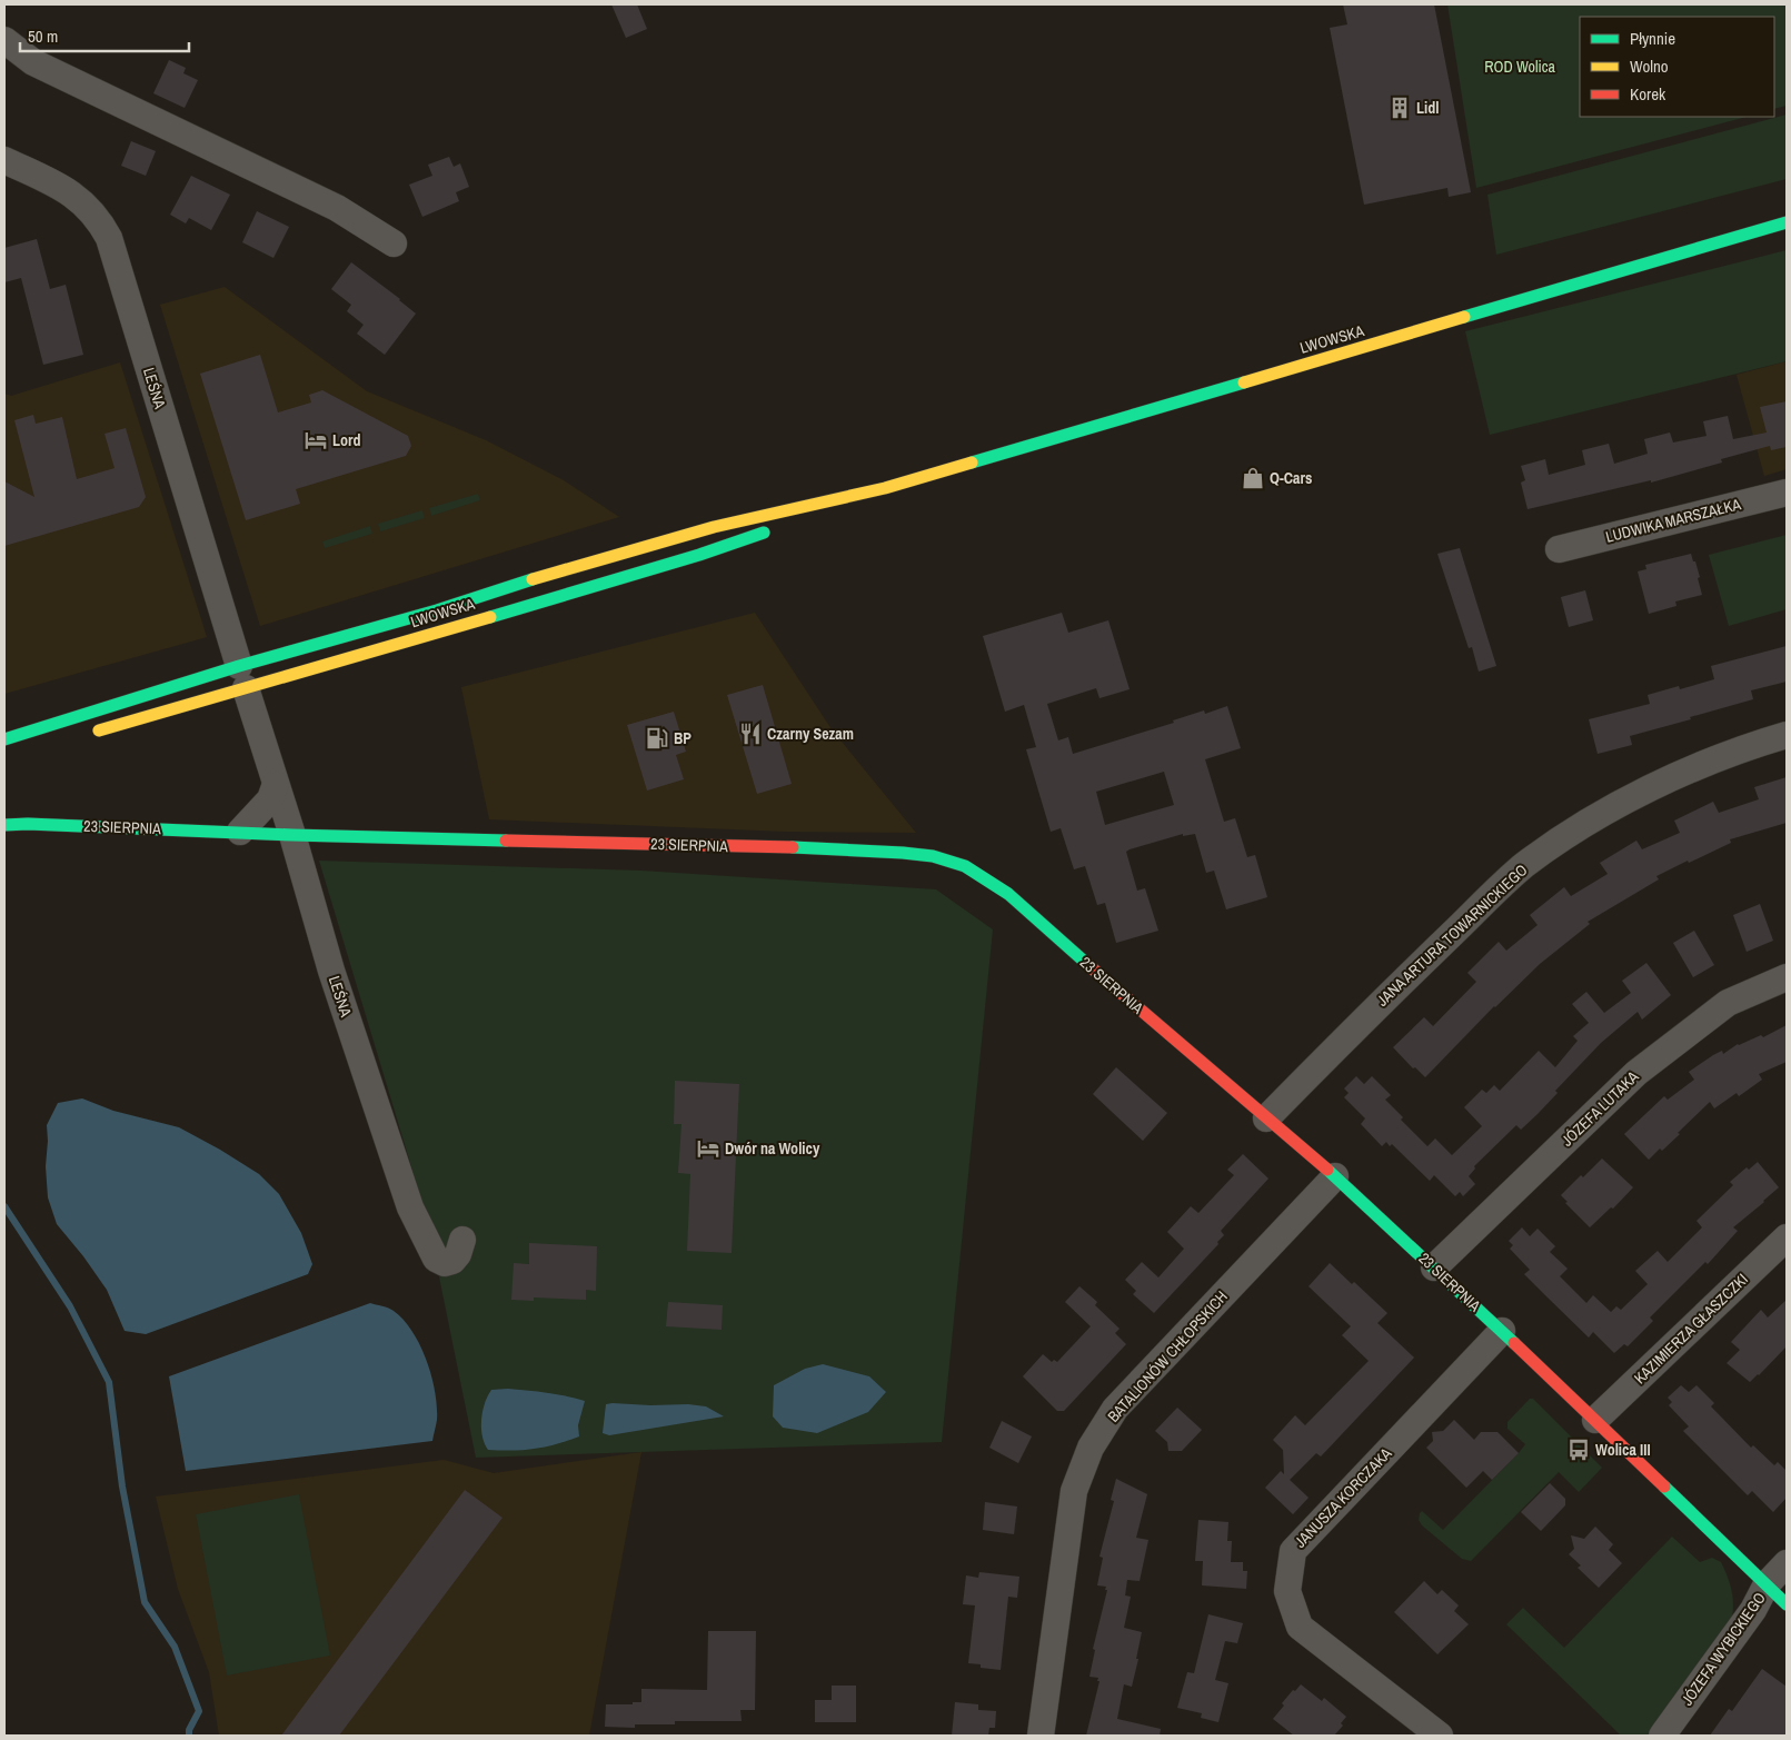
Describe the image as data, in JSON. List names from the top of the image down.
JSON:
{
  "streets": {
    "main road": ["LWOWSKA", "23 SIERPNIA"],
    "street": [
      "LEŚNA",
      "LUDWIKA MARSZAŁKA",
      "JANA ARTURA TOWARNICKIEGO",
      "JÓZEFA LUTAKA",
      "KAZIMIERZA GŁASZCZKI",
      "BATALIONÓW CHŁOPSKICH",
      "JANUSZA KORCZAKA",
      "JÓZEFA WYBICKIEGO"
    ]
  },
  "crossings": [
    ["LWOWSKA", "LEŚNA"],
    ["LEŚNA", "23 SIERPNIA"],
    ["23 SIERPNIA", "JANA ARTURA TOWARNICKIEGO"],
    ["23 SIERPNIA", "JÓZEFA LUTAKA"],
    ["23 SIERPNIA", "KAZIMIERZA GŁASZCZKI"],
    ["23 SIERPNIA", "BATALIONÓW CHŁOPSKICH"],
    ["23 SIERPNIA", "JANUSZA KORCZAKA"],
    ["23 SIERPNIA", "JÓZEFA WYBICKIEGO"]
  ],
  "parks": ["ROD Wolica"],
  "places": {
    "building": ["Lidl"],
    "hotel": ["Lord", "Dwór na Wolicy"],
    "shop": ["Q-Cars"],
    "restaurant": ["Czarny Sezam"],
    "fuel station": ["BP"],
    "bus stop": ["Wolica III"]
  },
  "legend": ["Płynnie", "Wolno", "Korek"],
  "scale_bar": "50 m"
}
